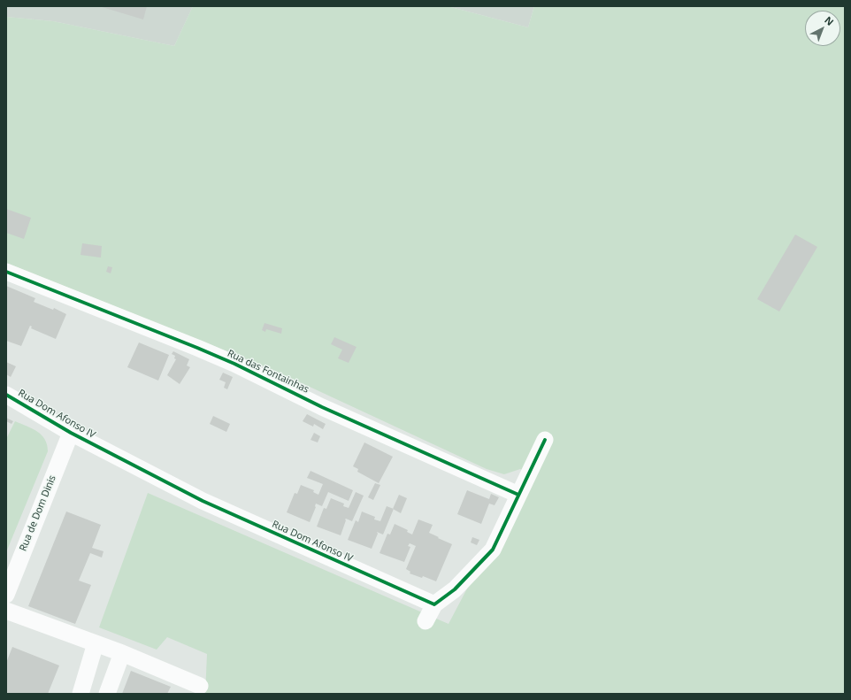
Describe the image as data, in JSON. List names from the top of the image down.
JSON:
{
  "streets": {
    "street": ["Rua das Fontainhas", "Rua Dom Afonso IV", "Rua de Dom Dinis"]
  },
  "crossings": [
    ["Rua Dom Afonso IV", "Rua de Dom Dinis"]
  ],
  "north": "top right"
}
